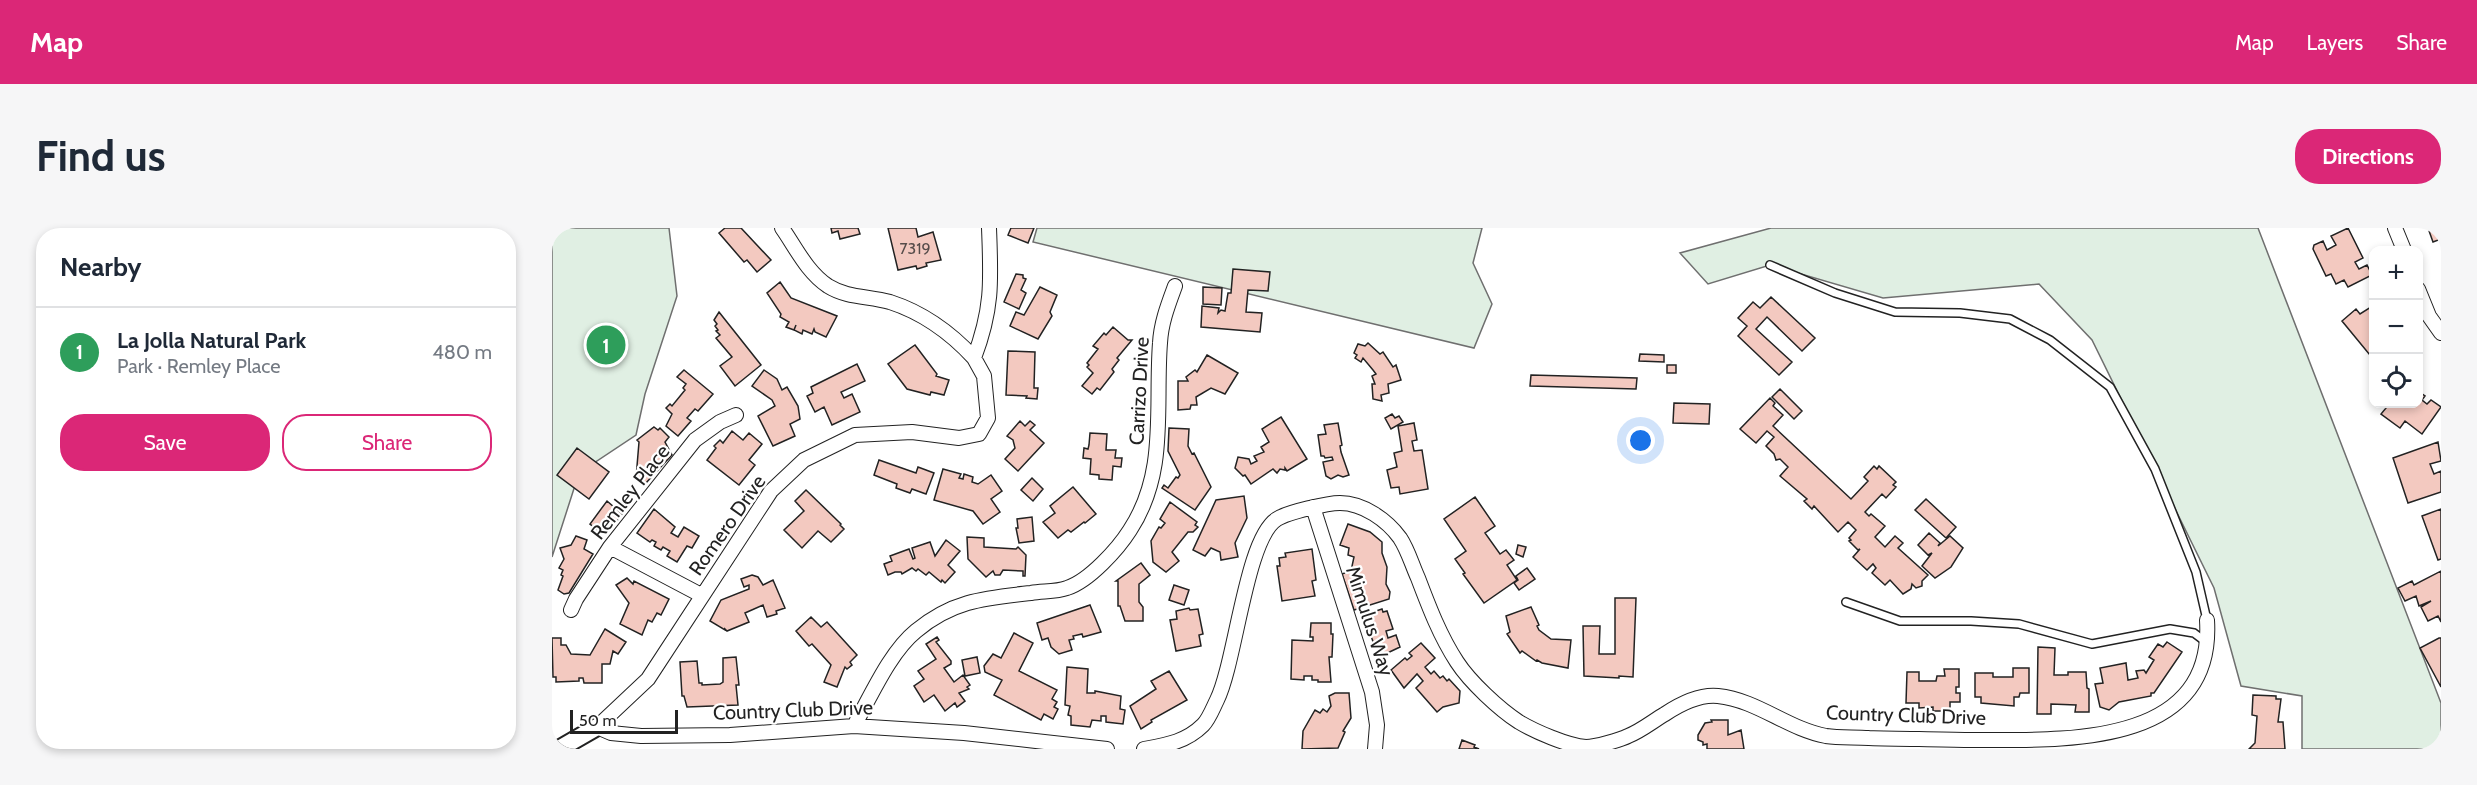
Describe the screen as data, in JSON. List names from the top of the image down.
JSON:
{
  "streets": {
    "street": [
      "Carrizo Drive",
      "Remley Place",
      "Romero Drive",
      "Mimulus Way",
      "Country Club Drive"
    ]
  },
  "crossings": [
    ["Carrizo Drive", "Country Club Drive"],
    ["Romero Drive", "Country Club Drive"],
    ["Mimulus Way", "Country Club Drive"]
  ],
  "house_numbers": ["7319"],
  "scale_bar": "50 m",
  "page": {
    "header": "Map",
    "nav": ["Map", "Layers", "Share"],
    "buttons": [
      "Directions",
      ["Save", "Share"]
    ],
    "title": "Find us",
    "heading": "Nearby",
    "map_buttons": ["+", "−"],
    "list": [
      {
        "mark": "1",
        "name": "La Jolla Natural Park",
        "note": "Park · Remley Place",
        "value": "480 m"
      }
    ],
    "pins": "1",
    "scale": "50 m"
  }
}
